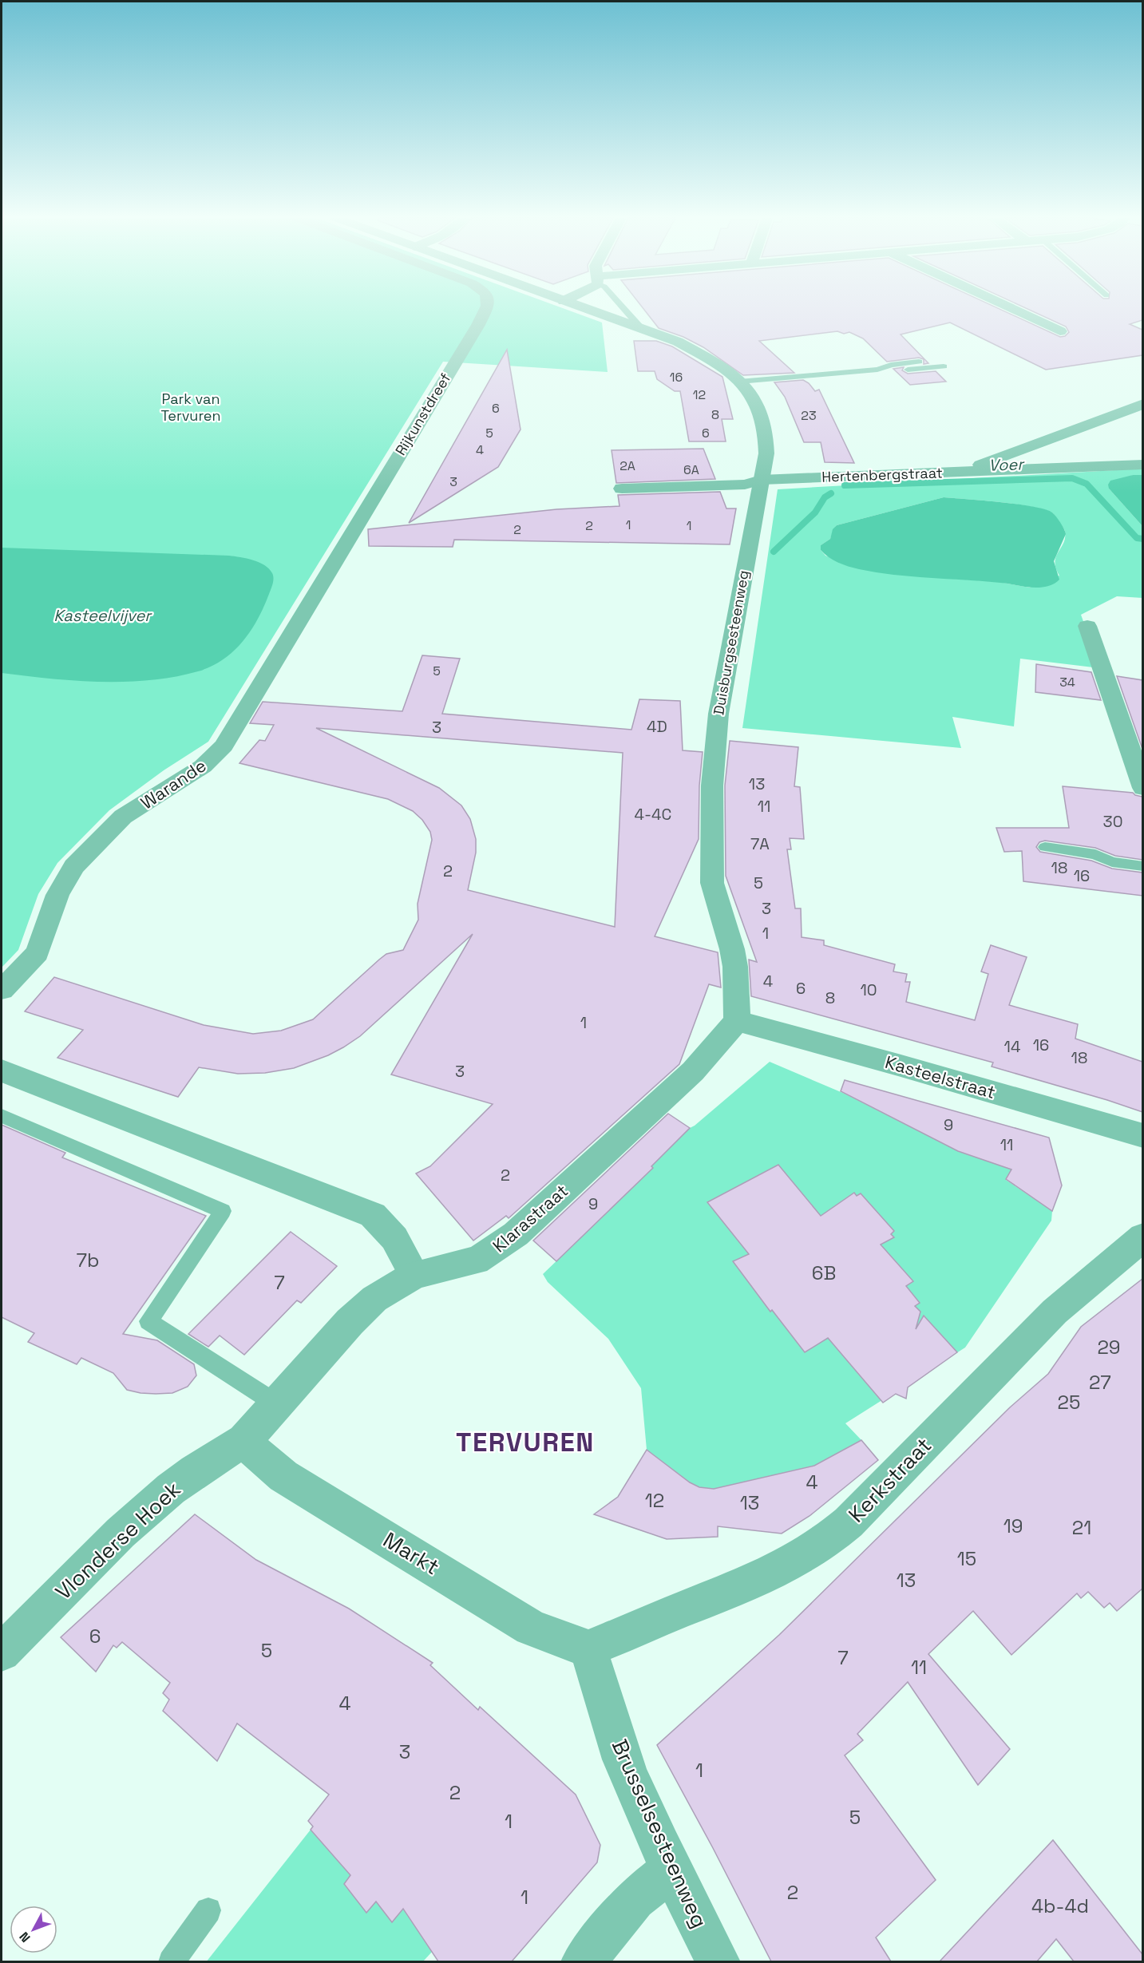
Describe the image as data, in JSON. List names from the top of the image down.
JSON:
{
  "streets": {
    "street": [
      "Rijkunstdreef",
      "Hertenbergstraat",
      "Duisburgsesteenweg",
      "Warande",
      "Kasteelstraat",
      "Klarastraat",
      "Kerkstraat",
      "Vlonderse Hoek",
      "Markt",
      "Brusselsesteenweg"
    ]
  },
  "crossings": [
    ["Rijkunstdreef", "Warande"],
    ["Hertenbergstraat", "Duisburgsesteenweg"],
    ["Duisburgsesteenweg", "Kasteelstraat"],
    ["Duisburgsesteenweg", "Klarastraat"],
    ["Kasteelstraat", "Klarastraat"],
    ["Klarastraat", "Vlonderse Hoek"],
    ["Klarastraat", "Markt"],
    ["Kerkstraat", "Markt"],
    ["Kerkstraat", "Brusselsesteenweg"],
    ["Vlonderse Hoek", "Markt"],
    ["Markt", "Brusselsesteenweg"]
  ],
  "districts": ["TERVUREN"],
  "water": ["Voer", "Kasteelvijver"],
  "parks": ["Park van Tervuren"],
  "house_numbers": [
    "16",
    "12",
    "6",
    "8",
    "23",
    "5",
    "6",
    "4",
    "2A",
    "6A",
    "3",
    "1",
    "2",
    "1",
    "2",
    "5",
    "34",
    "4D",
    "3",
    "13",
    "11",
    "4-4C",
    "30",
    "7A",
    "18",
    "2",
    "16",
    "5",
    "3",
    "1",
    "4",
    "6",
    "10",
    "8",
    "1",
    "16",
    "14",
    "18",
    "3",
    "9",
    "11",
    "2",
    "9",
    "7b",
    "6B",
    "7",
    "29",
    "27",
    "25",
    "4",
    "12",
    "13",
    "19",
    "21",
    "15",
    "13",
    "6",
    "5",
    "7",
    "11",
    "4",
    "3",
    "1",
    "2",
    "5",
    "1",
    "2",
    "1",
    "4b-4d"
  ],
  "north": "bottom left"
}
